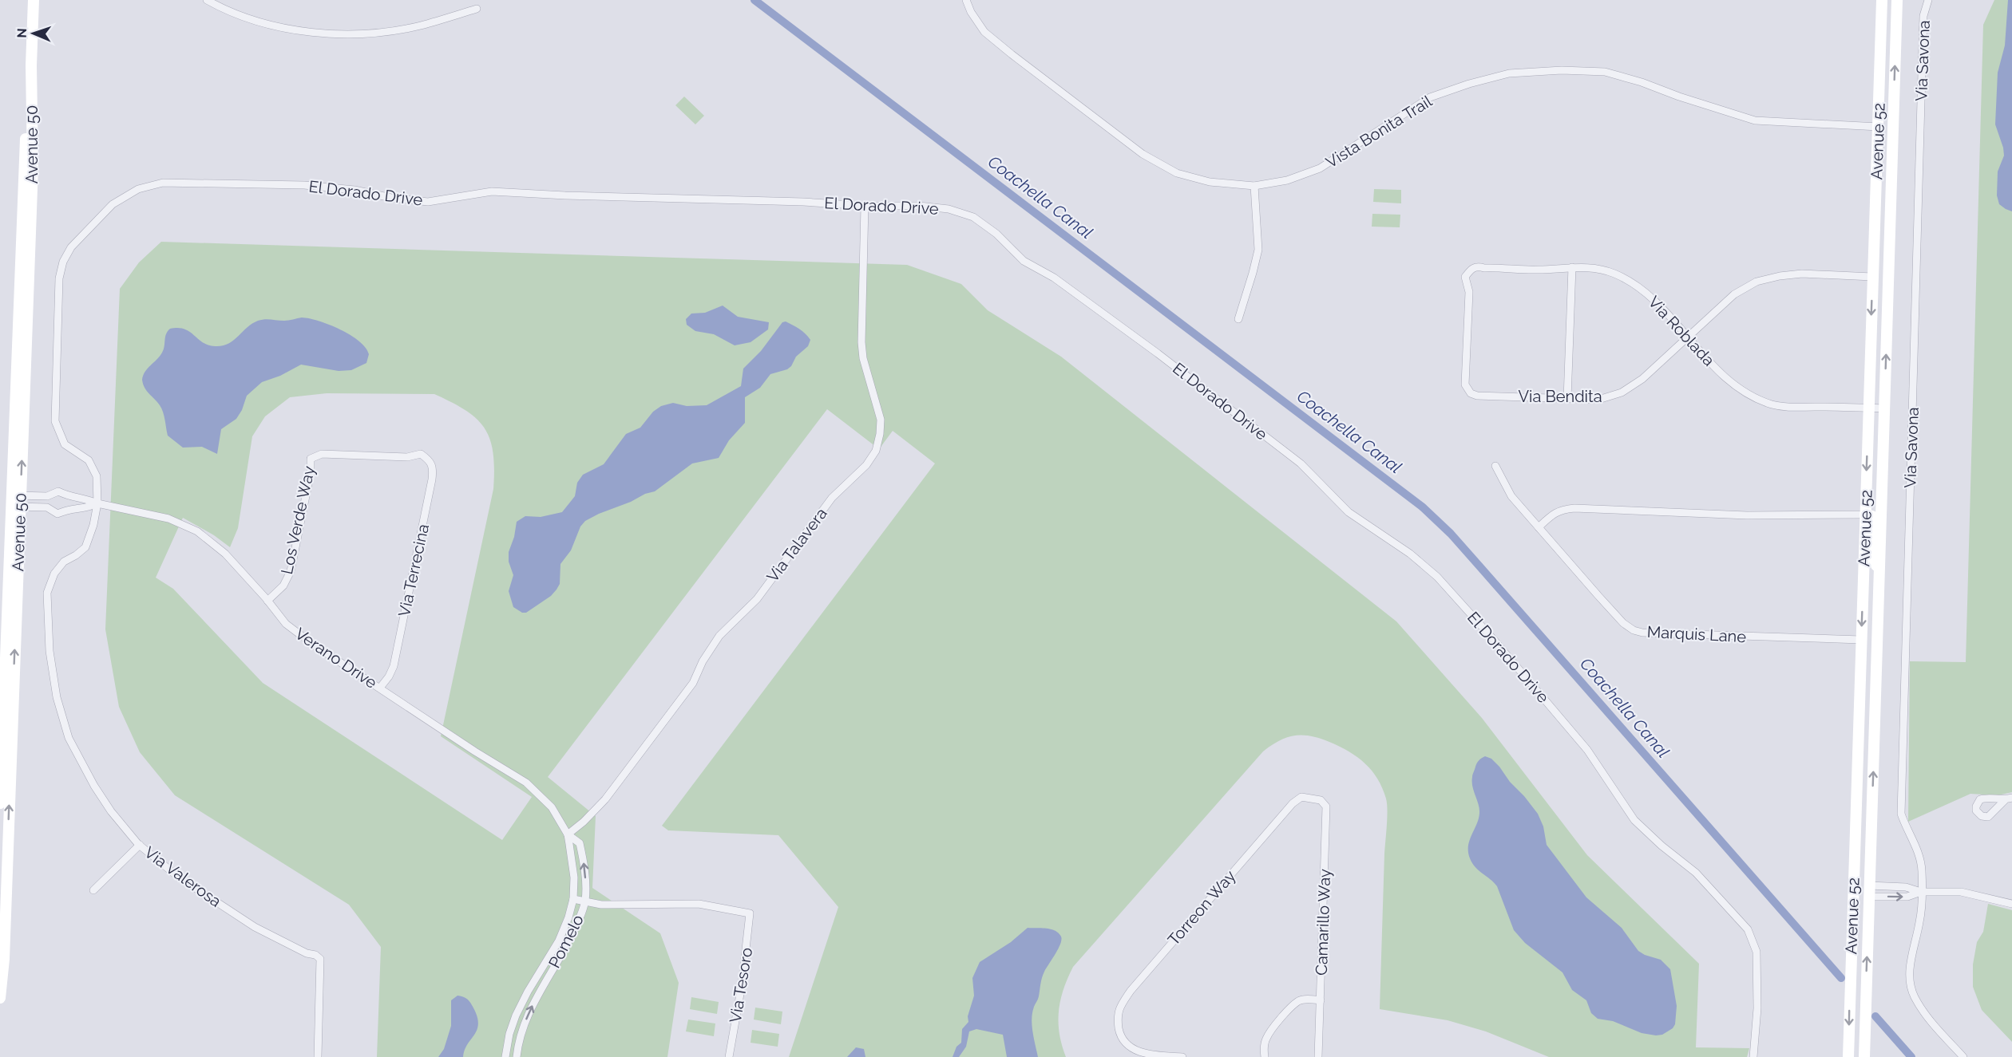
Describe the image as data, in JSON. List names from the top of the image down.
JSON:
{
  "streets": {
    "main road": ["Avenue 52", "Avenue 50"],
    "street": [
      "Via Savona",
      "Vista Bonita Trail",
      "El Dorado Drive",
      "Via Roblada",
      "Via Bendita",
      "Los Verde Way",
      "Via Talavera",
      "Via Terrecina",
      "Marquis Lane",
      "Verano Drive",
      "Via Valerosa",
      "Torreon Way",
      "Camarillo Way",
      "Pomelo",
      "Via Tesoro"
    ]
  },
  "crossings": [
    ["Vista Bonita Trail", "Avenue 52"],
    ["Avenue 52", "Via Roblada"],
    ["Avenue 52", "Via Bendita"],
    ["Avenue 52", "Marquis Lane"],
    ["Avenue 50", "Verano Drive"],
    ["El Dorado Drive", "Via Talavera"],
    ["El Dorado Drive", "Verano Drive"],
    ["El Dorado Drive", "Via Valerosa"],
    ["Via Roblada", "Via Bendita"],
    ["Los Verde Way", "Via Terrecina"],
    ["Los Verde Way", "Verano Drive"],
    ["Via Talavera", "Verano Drive"],
    ["Via Talavera", "Pomelo"],
    ["Via Terrecina", "Verano Drive"],
    ["Verano Drive", "Via Valerosa"],
    ["Verano Drive", "Pomelo"],
    ["Torreon Way", "Camarillo Way"],
    ["Pomelo", "Via Tesoro"]
  ],
  "water": ["Coachella Canal"],
  "north": "left"
}
